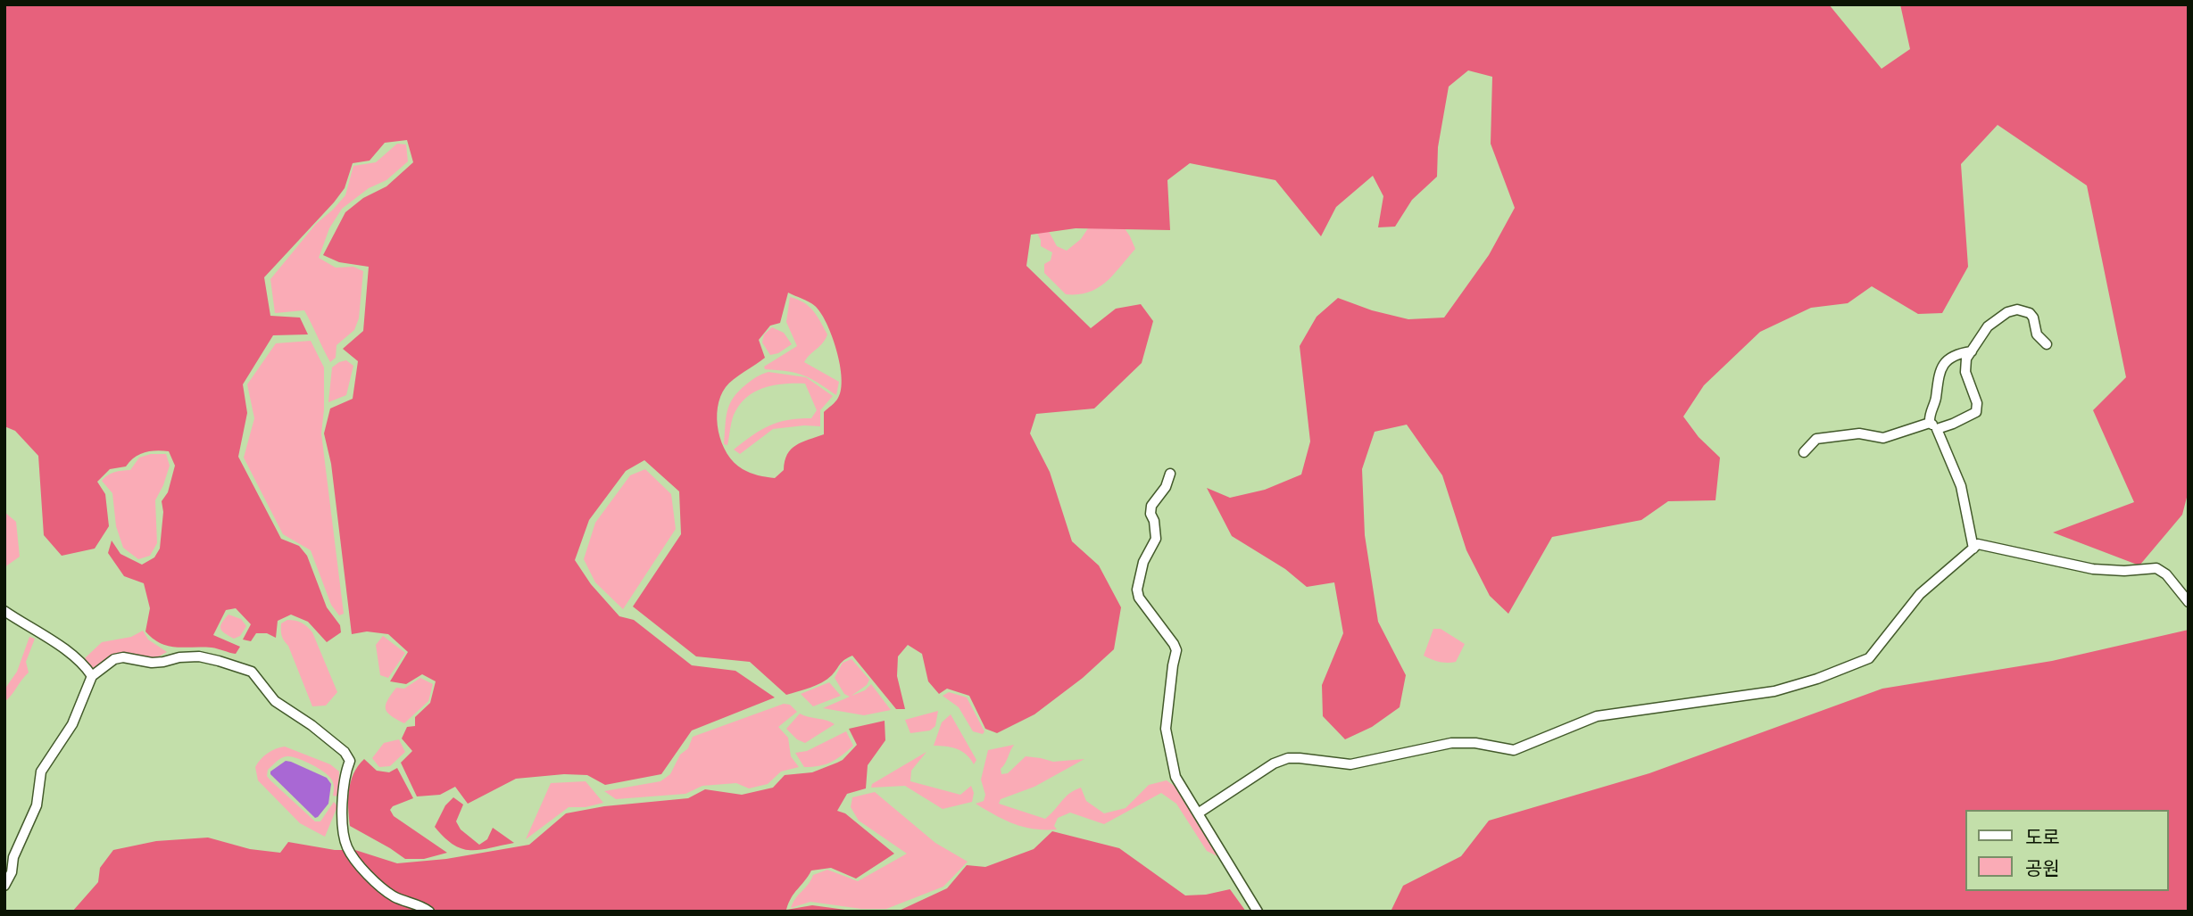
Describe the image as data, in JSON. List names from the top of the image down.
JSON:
{
  "legend": ["도로", "공원"]
}
